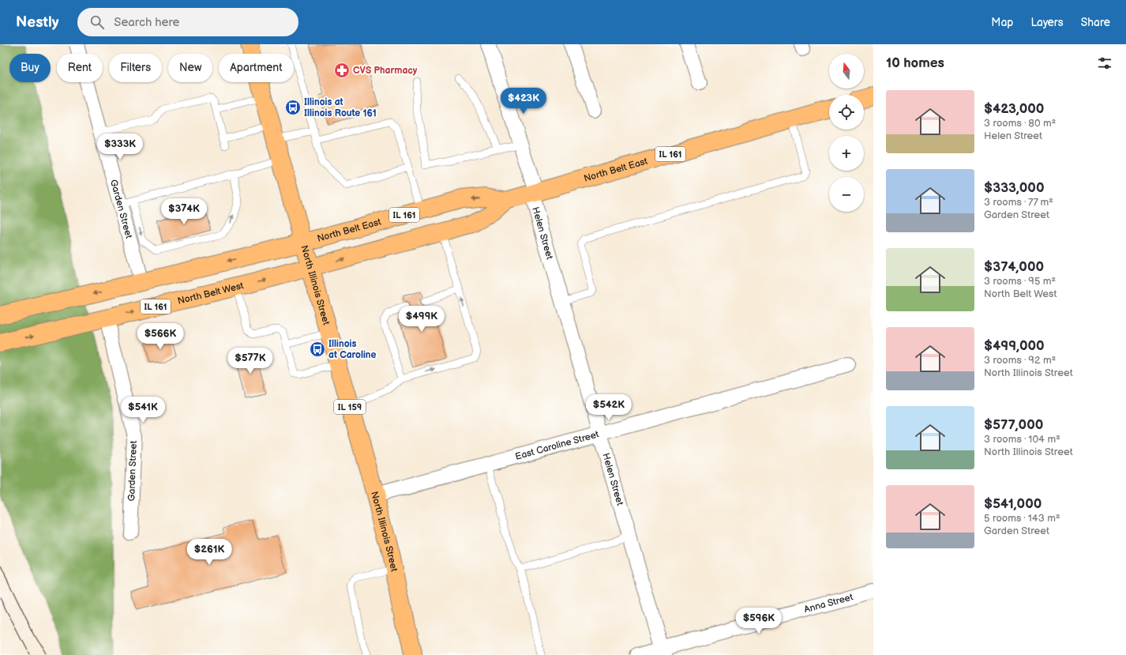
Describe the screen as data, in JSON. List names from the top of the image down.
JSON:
{
  "streets": {
    "main road": [
      "IL 161",
      "North Belt East",
      "North Illinois Street",
      "North Belt West",
      "IL 159"
    ],
    "street": [
      "Garden Street",
      "Helen Street",
      "East Caroline Street",
      "Anna Street"
    ]
  },
  "crossings": [
    ["IL 161", "North Belt East"],
    ["IL 161", "Garden Street"],
    ["IL 161", "North Illinois Street"],
    ["North Belt East", "Helen Street"],
    ["North Belt East", "North Illinois Street"],
    ["North Belt East", "North Belt West"],
    ["Garden Street", "North Belt West"],
    ["Helen Street", "East Caroline Street"],
    ["Helen Street", "Anna Street"],
    ["North Illinois Street", "North Belt West"],
    ["North Illinois Street", "East Caroline Street"]
  ],
  "places": {
    "pharmacy": ["CVS Pharmacy"],
    "bus stop": ["Illinois at Illinois Route 161", "Illinois at Caroline"]
  },
  "north": "top",
  "page": {
    "header": "Nestly",
    "search": "Search here",
    "nav": ["Map", "Layers", "Share"],
    "heading": "10 homes",
    "map_buttons": ["+", "−"],
    "chip": [
      "Buy",
      "Rent",
      "Filters",
      "New",
      "Apartment"
    ],
    "list": [
      {
        "name": "$423,000",
        "note": "3 rooms · 80 m² · Helen Street"
      },
      {
        "name": "$333,000",
        "note": "3 rooms · 77 m² · Garden Street"
      },
      {
        "name": "$374,000",
        "note": "3 rooms · 95 m² · North Belt West"
      },
      {
        "name": "$499,000",
        "note": "3 rooms · 92 m² · North Illinois Street"
      },
      {
        "name": "$577,000",
        "note": "3 rooms · 104 m² · North Illinois Street"
      },
      {
        "name": "$541,000",
        "note": "5 rooms · 143 m² · Garden Street"
      }
    ],
    "price": [
      "$423K",
      "$333K",
      "$374K",
      "$499K",
      "$566K",
      "$577K",
      "$542K",
      "$541K",
      "$261K",
      "$596K"
    ]
  }
}
